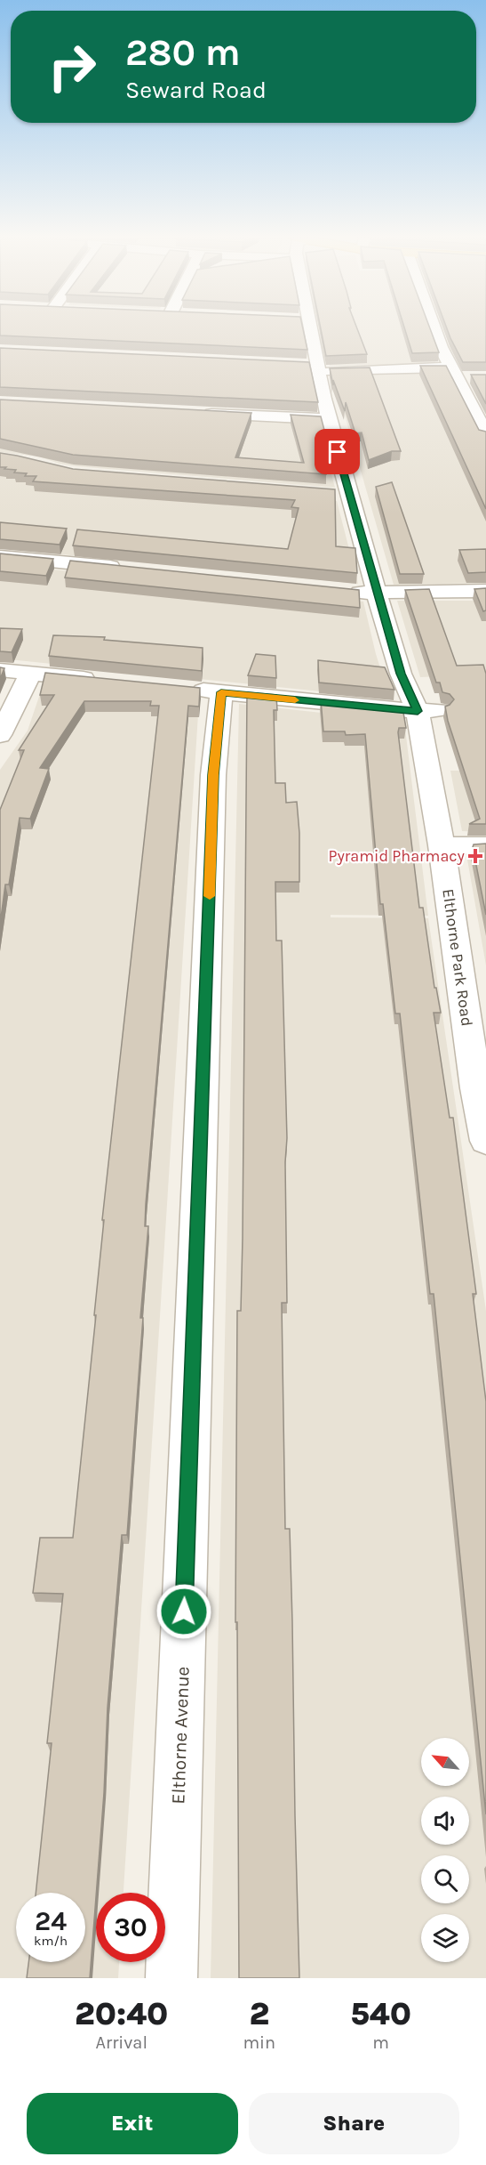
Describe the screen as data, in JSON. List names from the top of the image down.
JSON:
{
  "streets": {
    "street": ["Elthorne Park Road", "Elthorne Avenue"]
  },
  "places": {
    "health": ["Pyramid Pharmacy"]
  },
  "north": "top left",
  "page": {
    "turn": ["280 m", "Seward Road"],
    "speed": "24 km/h",
    "limit": "30",
    "eta": [
      "20:40",
      "Arrival",
      "2",
      "min",
      "540",
      "m"
    ],
    "buttons": ["Exit", "Share"]
  }
}
